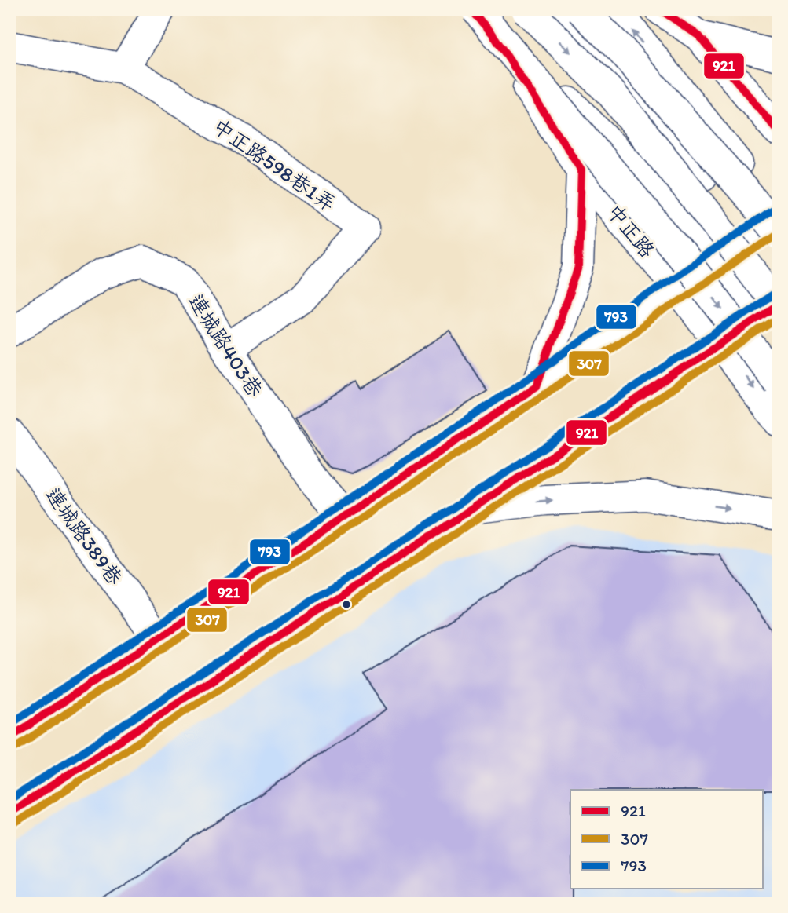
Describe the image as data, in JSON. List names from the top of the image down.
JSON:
{
  "streets": {
    "main road": [
      "中正路598巷1弄",
      "中正路",
      "連城路403巷",
      "連城路389巷"
    ]
  },
  "crossings": [
    ["中正路598巷1弄", "連城路403巷"]
  ],
  "lines": ["transit line 921", "transit line 793", "transit line 307"],
  "legend": ["921", "307", "793"]
}
